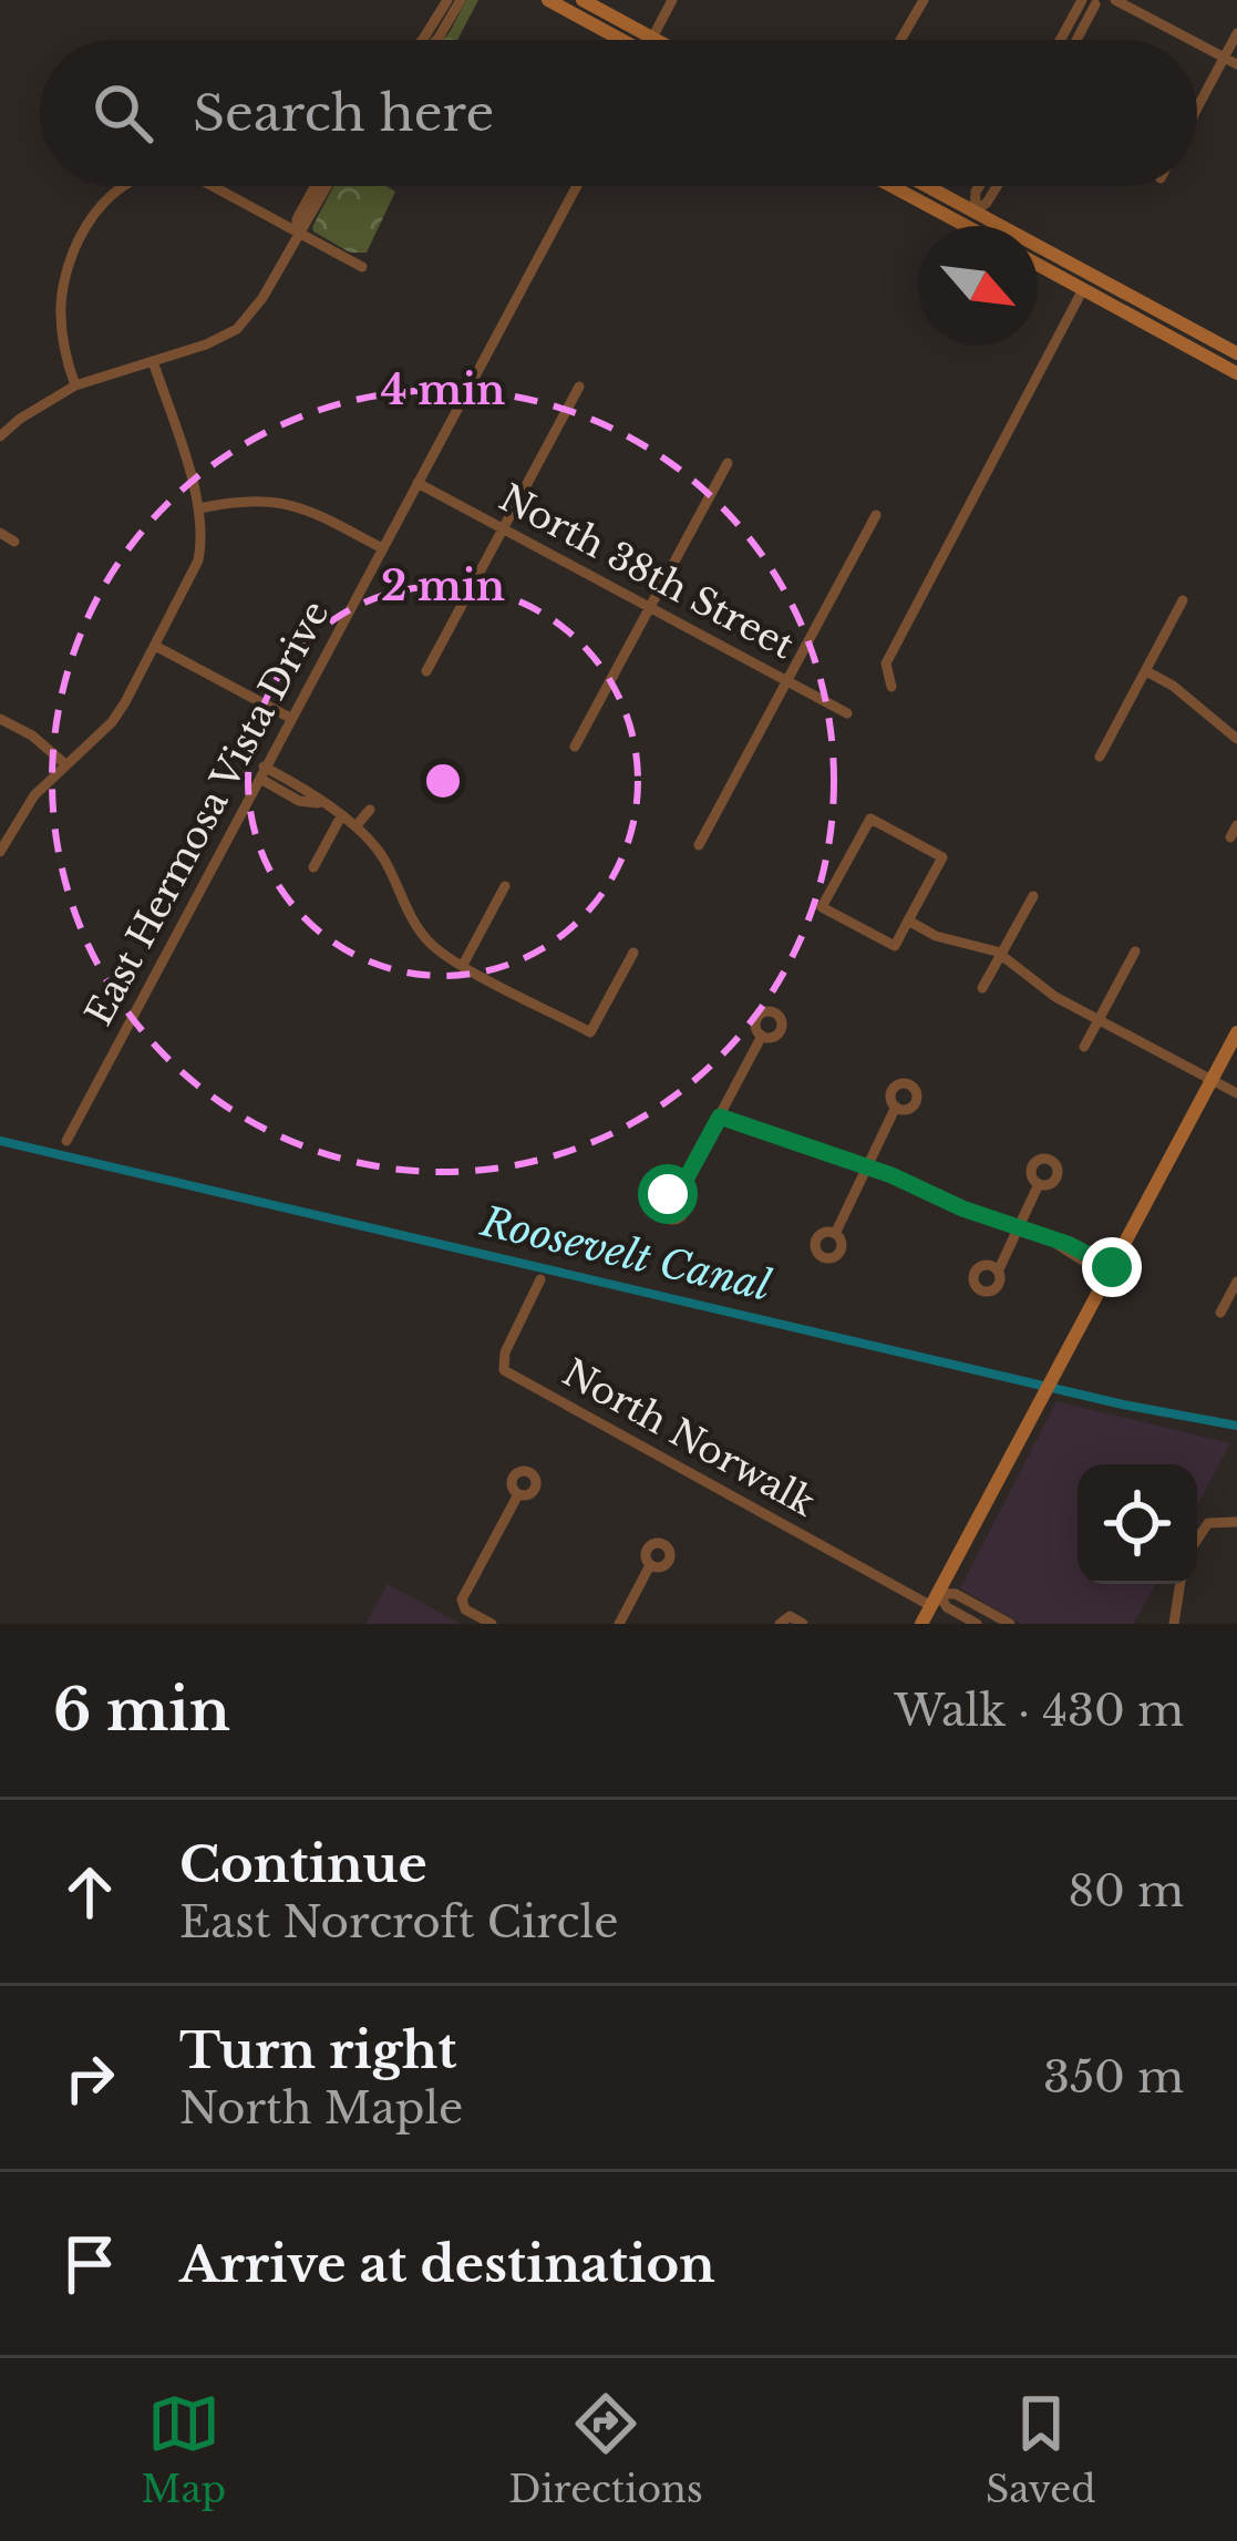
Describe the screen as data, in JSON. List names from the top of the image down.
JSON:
{
  "streets": {
    "street": ["North 38th Street", "East Hermosa Vista Drive", "North Norwalk"]
  },
  "crossings": [
    ["North 38th Street", "East Hermosa Vista Drive"]
  ],
  "water": ["Roosevelt Canal"],
  "north": "bottom right",
  "page": {
    "search": "Search here",
    "heading": ["6 min", "Walk · 430 m"],
    "list": [
      ["Continue", "East Norcroft Circle", "80 m"],
      ["Turn right", "North Maple", "350 m"],
      "Arrive at destination"
    ],
    "nav": ["Map", "Directions", "Saved"]
  },
  "rings": ["4 min", "2 min"]
}
